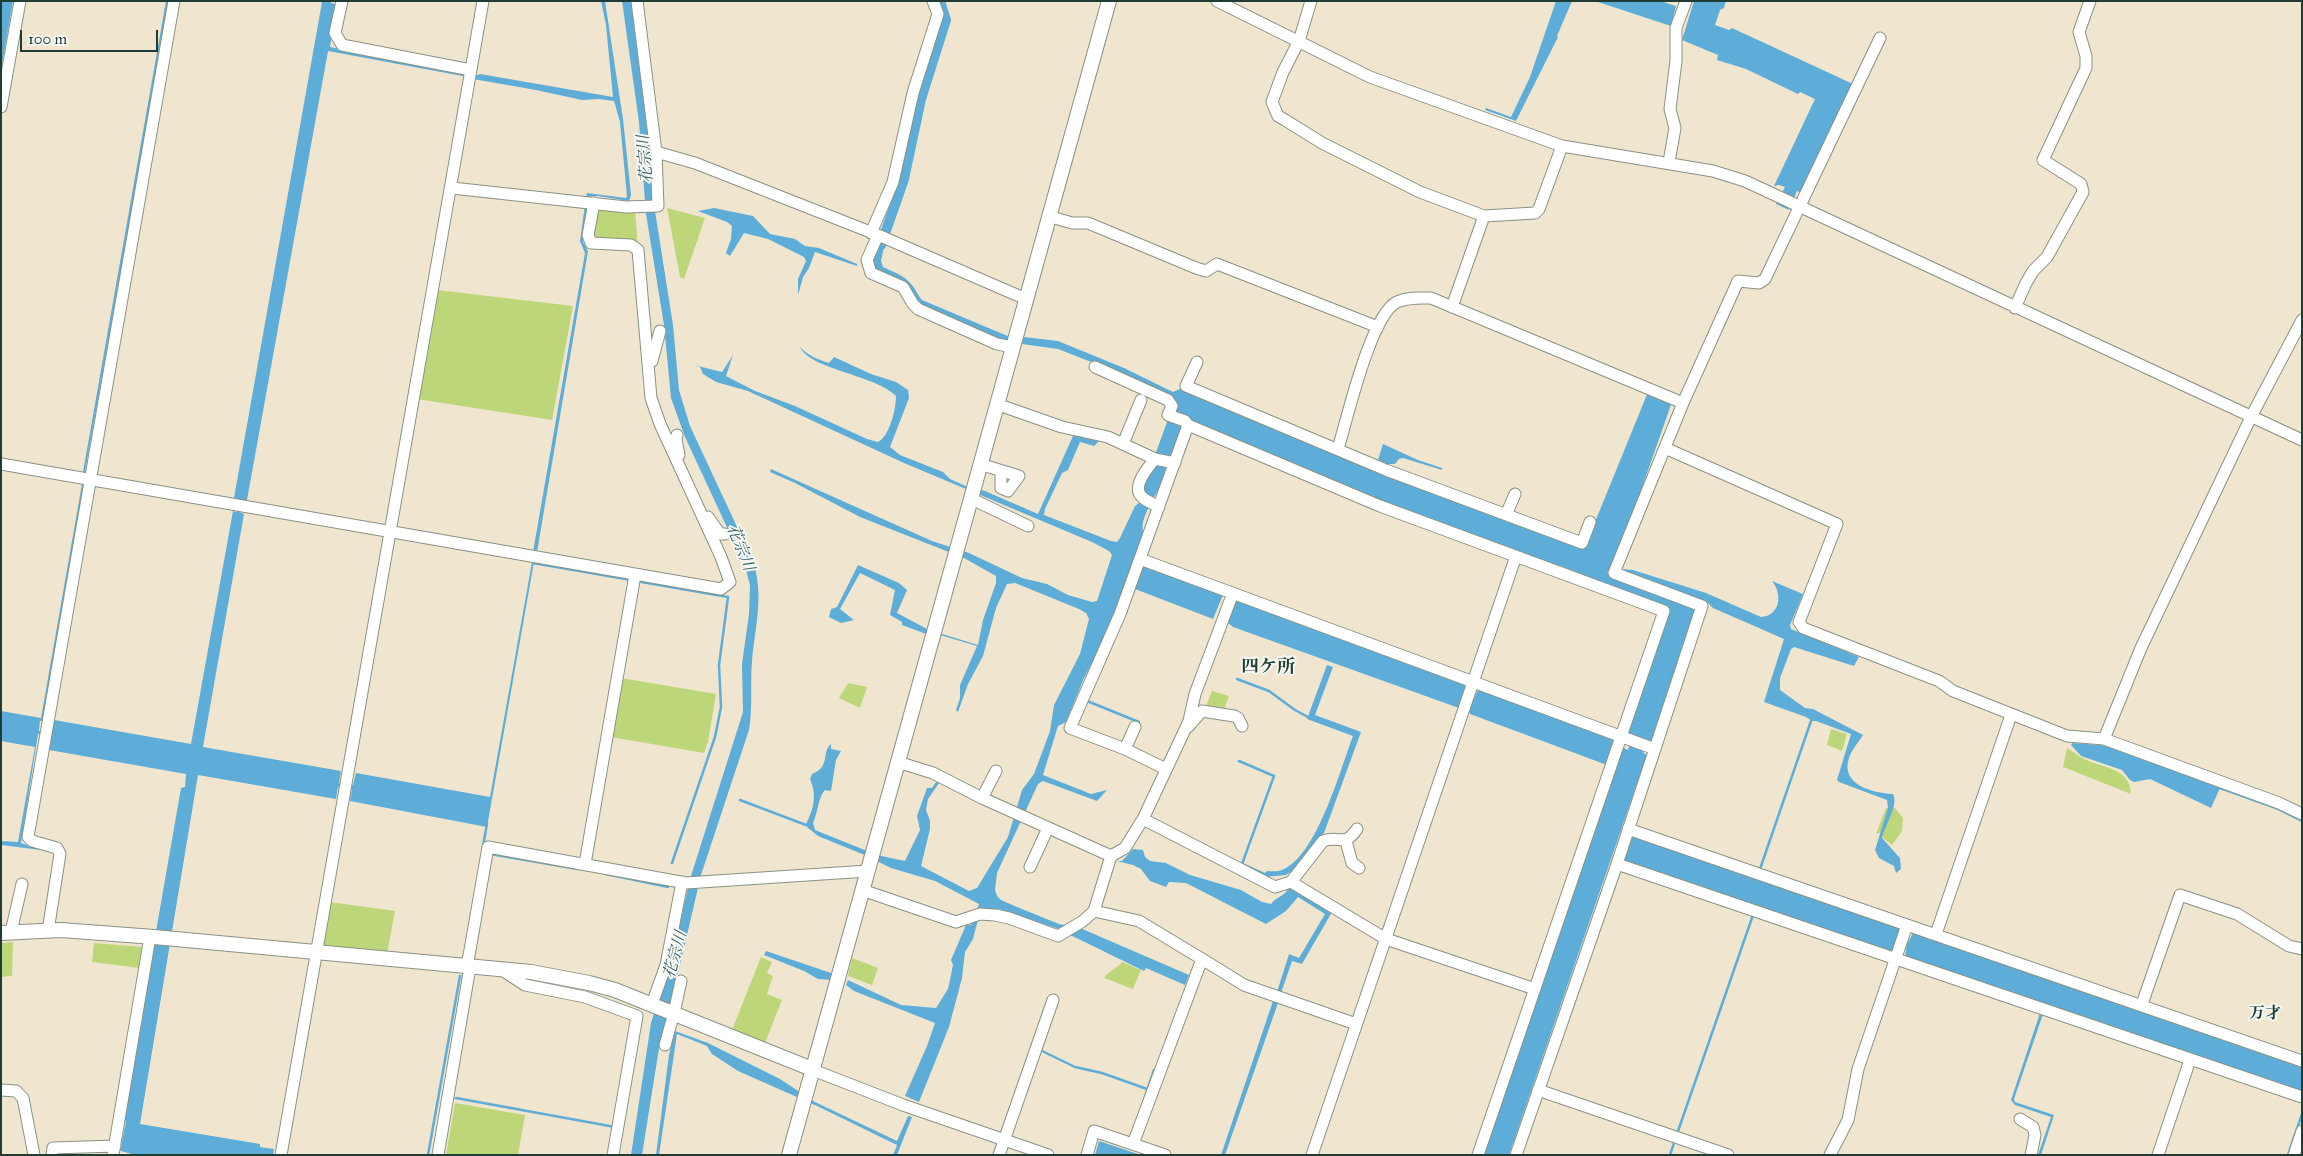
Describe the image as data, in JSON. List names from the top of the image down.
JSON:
{
  "districts": ["四ケ所", "万才"],
  "water": ["花宗川"],
  "scale_bar": "100 m"
}
